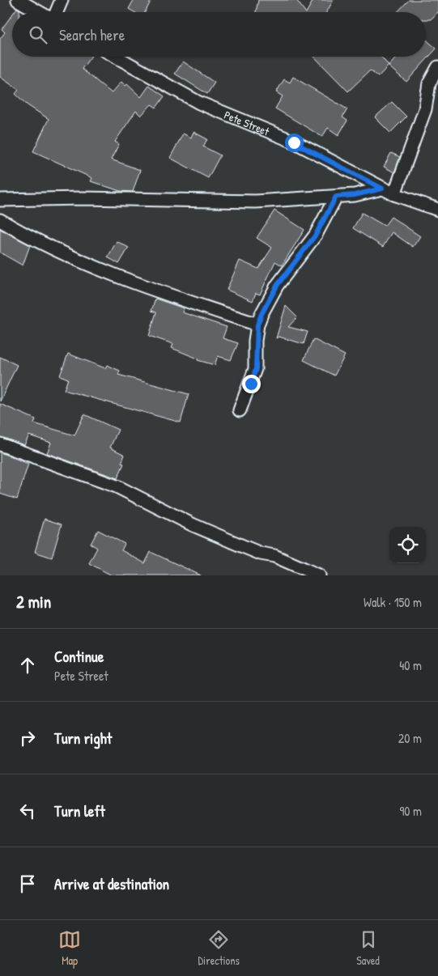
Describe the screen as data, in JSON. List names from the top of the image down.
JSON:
{
  "streets": {
    "street": ["Pete Street"]
  },
  "page": {
    "search": "Search here",
    "heading": ["2 min", "Walk · 150 m"],
    "list": [
      ["Continue", "Pete Street", "40 m"],
      ["Turn right", "20 m"],
      ["Turn left", "90 m"],
      "Arrive at destination"
    ],
    "nav": ["Map", "Directions", "Saved"]
  }
}
